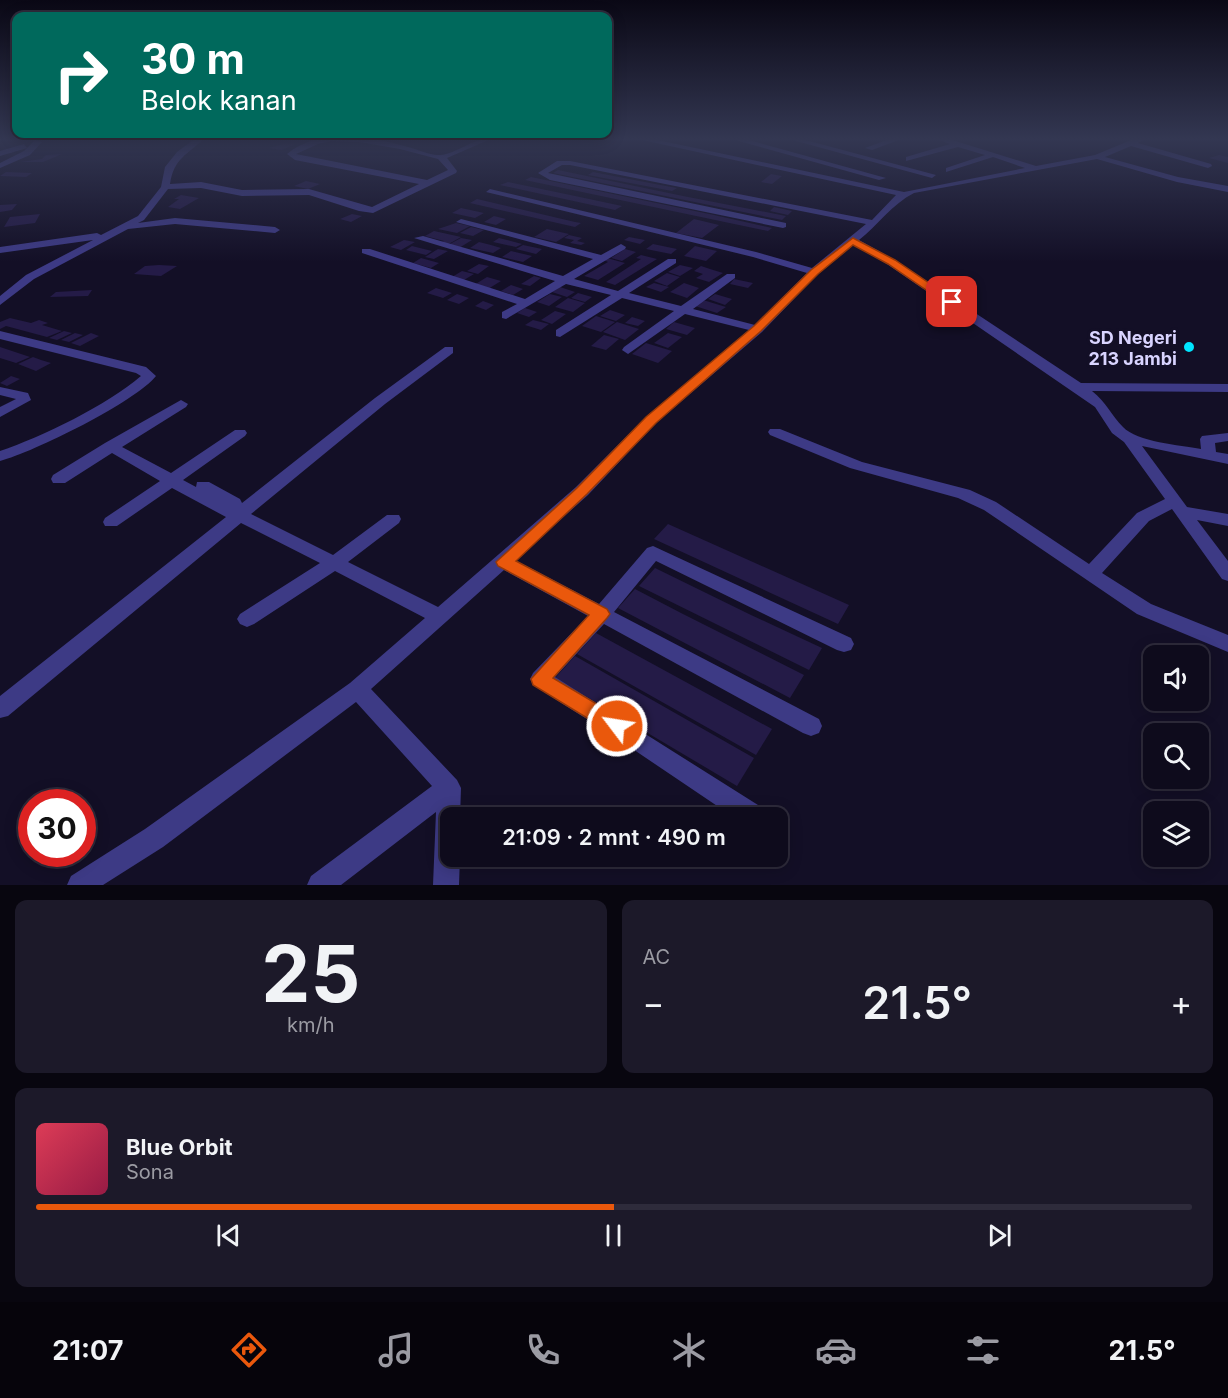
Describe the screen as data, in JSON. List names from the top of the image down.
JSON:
{
  "places": ["SD Negeri 213 Jambi"],
  "page": {
    "turn": ["30 m", "Belok kanan"],
    "limit": "30",
    "trip": "21:09 · 2 mnt · 490 m",
    "tile": [
      ["25", "km/h"],
      "AC"
    ],
    "heat": ["−", "21.5°", "+"],
    "song": ["Blue Orbit", "Sona"],
    "tabs": ["21:07", "21.5°"]
  }
}
